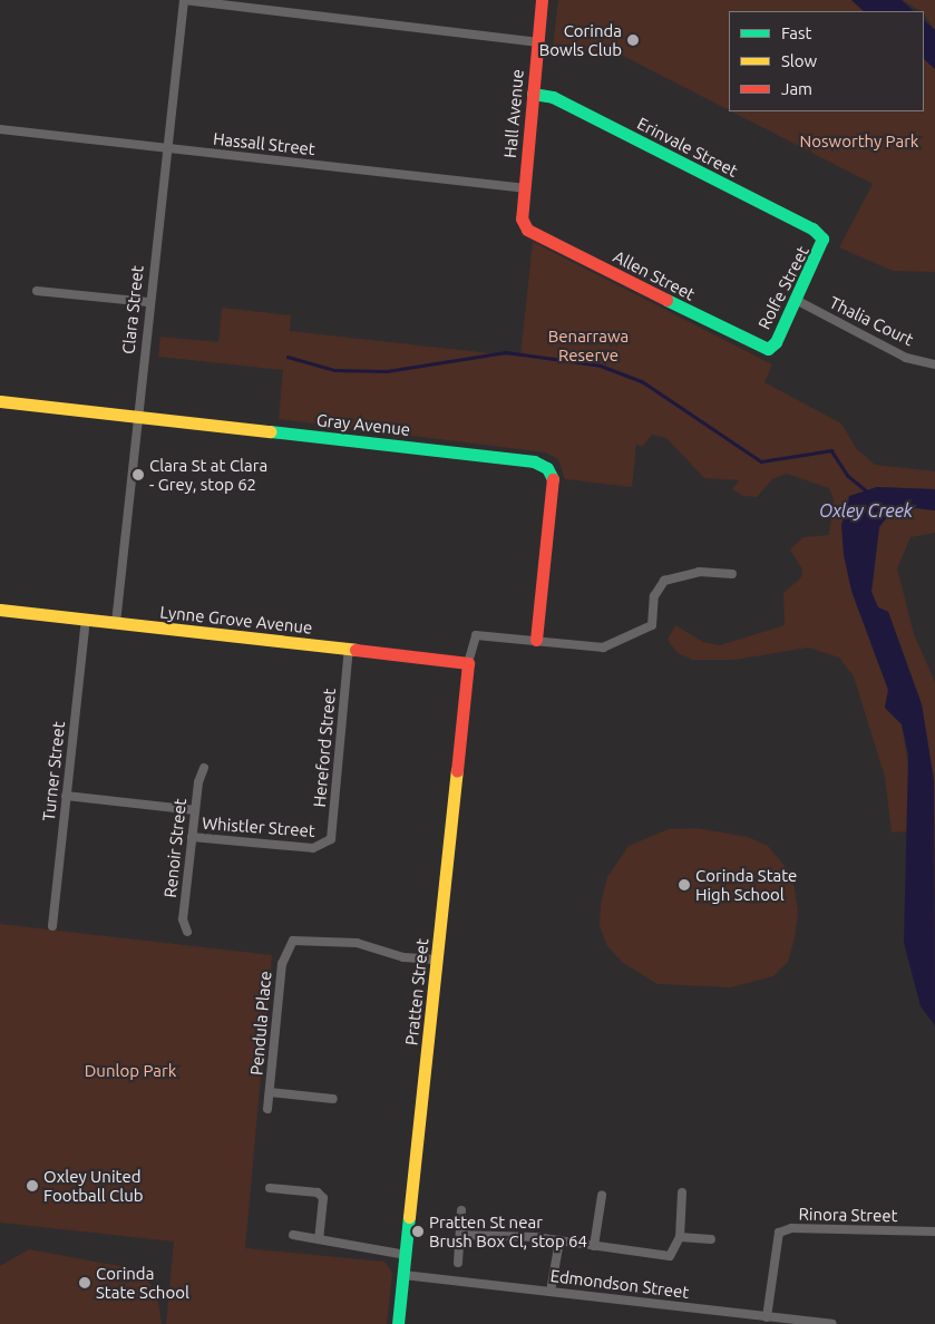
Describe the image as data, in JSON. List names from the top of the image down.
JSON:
{
  "streets": {
    "street": [
      "Hall Avenue",
      "Hassall Street",
      "Erinvale Street",
      "Allen Street",
      "Rolfe Street",
      "Clara Street",
      "Thalia Court",
      "Gray Avenue",
      "Lynne Grove Avenue",
      "Hereford Street",
      "Turner Street",
      "Whistler Street",
      "Renoir Street",
      "Pratten Street",
      "Pendula Place",
      "Rinora Street",
      "Edmondson Street"
    ]
  },
  "crossings": [
    ["Hall Avenue", "Hassall Street"],
    ["Hall Avenue", "Erinvale Street"],
    ["Hall Avenue", "Allen Street"],
    ["Hassall Street", "Clara Street"],
    ["Erinvale Street", "Rolfe Street"],
    ["Allen Street", "Rolfe Street"],
    ["Rolfe Street", "Thalia Court"],
    ["Clara Street", "Gray Avenue"],
    ["Clara Street", "Lynne Grove Avenue"],
    ["Lynne Grove Avenue", "Hereford Street"],
    ["Lynne Grove Avenue", "Turner Street"],
    ["Lynne Grove Avenue", "Pratten Street"],
    ["Hereford Street", "Whistler Street"],
    ["Whistler Street", "Renoir Street"],
    ["Pratten Street", "Pendula Place"],
    ["Pratten Street", "Edmondson Street"],
    ["Rinora Street", "Edmondson Street"]
  ],
  "water": ["Oxley Creek"],
  "parks": ["Nosworthy Park", "Benarrawa Reserve", "Dunlop Park"],
  "places": [
    "Corinda Bowls Club",
    "Clara St at Clara - Grey, stop 62",
    "Corinda State High School",
    "Oxley United Football Club",
    "Pratten St near Brush Box Cl, stop 64",
    "Corinda State School"
  ],
  "legend": ["Fast", "Slow", "Jam"]
}
